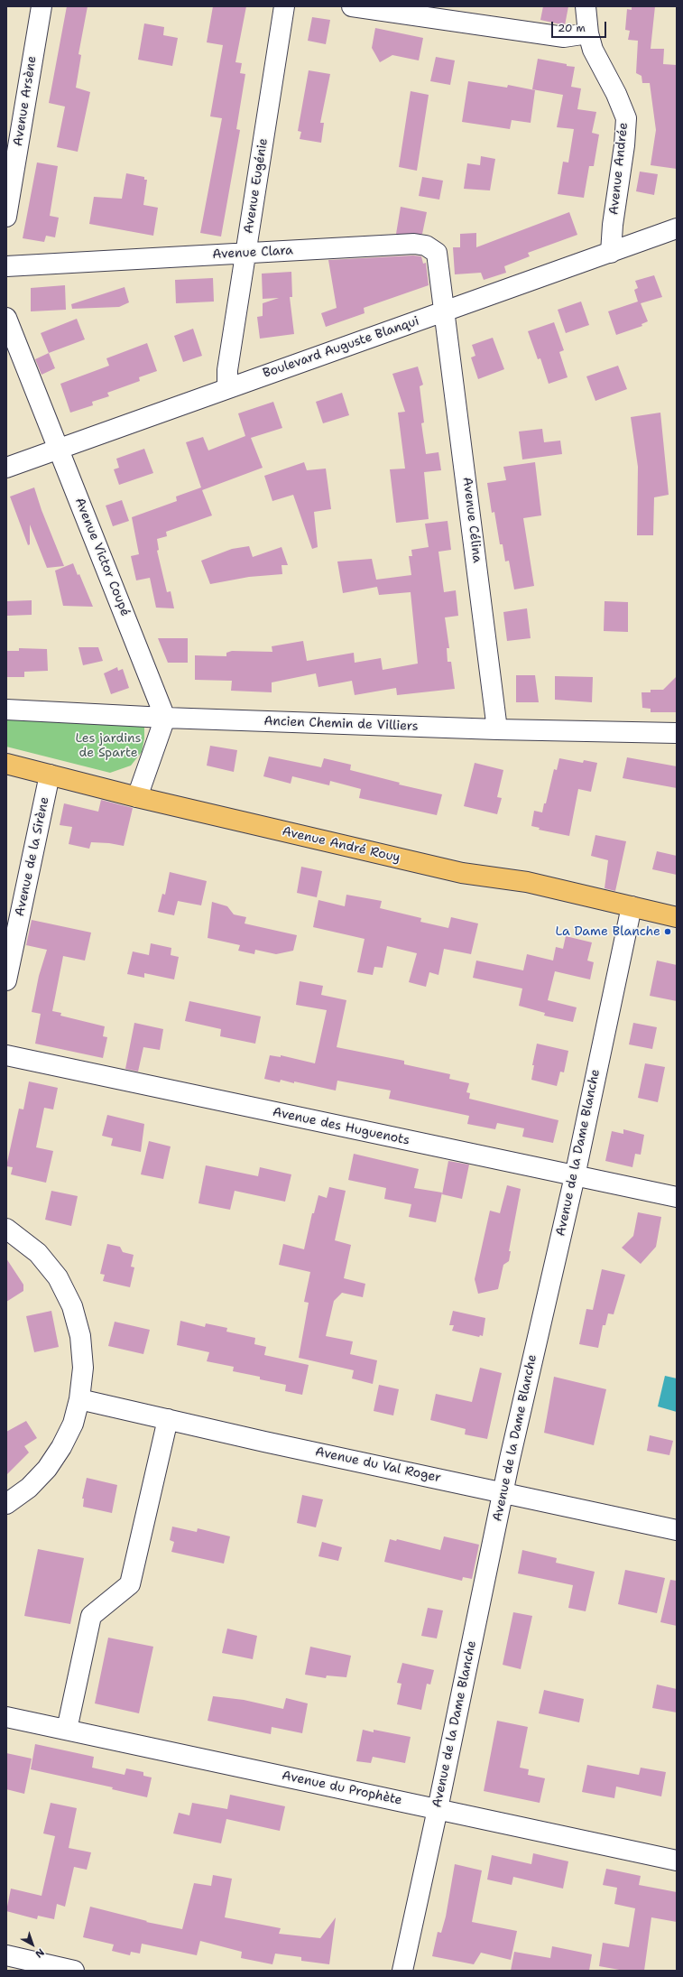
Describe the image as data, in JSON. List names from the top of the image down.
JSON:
{
  "streets": {
    "main road": ["Avenue André Rouy"],
    "street": [
      "Avenue Arsène",
      "Avenue Andrée",
      "Avenue Eugénie",
      "Avenue Clara",
      "Boulevard Auguste Blanqui",
      "Avenue Célina",
      "Avenue Victor Coupé",
      "Ancien Chemin de Villiers",
      "Avenue de la Sirène",
      "Avenue des Huguenots",
      "Avenue de la Dame Blanche",
      "Avenue du Val Roger",
      "Avenue du Prophète"
    ]
  },
  "crossings": [
    ["Avenue Andrée", "Boulevard Auguste Blanqui"],
    ["Avenue Eugénie", "Avenue Clara"],
    ["Avenue Eugénie", "Boulevard Auguste Blanqui"],
    ["Avenue Clara", "Boulevard Auguste Blanqui"],
    ["Avenue Clara", "Avenue Célina"],
    ["Boulevard Auguste Blanqui", "Avenue Célina"],
    ["Boulevard Auguste Blanqui", "Avenue Victor Coupé"],
    ["Avenue Célina", "Ancien Chemin de Villiers"],
    ["Avenue Victor Coupé", "Ancien Chemin de Villiers"],
    ["Avenue André Rouy", "Avenue de la Sirène"],
    ["Avenue André Rouy", "Avenue de la Dame Blanche"],
    ["Avenue des Huguenots", "Avenue de la Dame Blanche"],
    ["Avenue de la Dame Blanche", "Avenue du Val Roger"],
    ["Avenue de la Dame Blanche", "Avenue du Prophète"]
  ],
  "parks": ["Les jardins de Sparte"],
  "places": ["La Dame Blanche"],
  "scale_bar": "20 m",
  "north": "bottom right"
}
